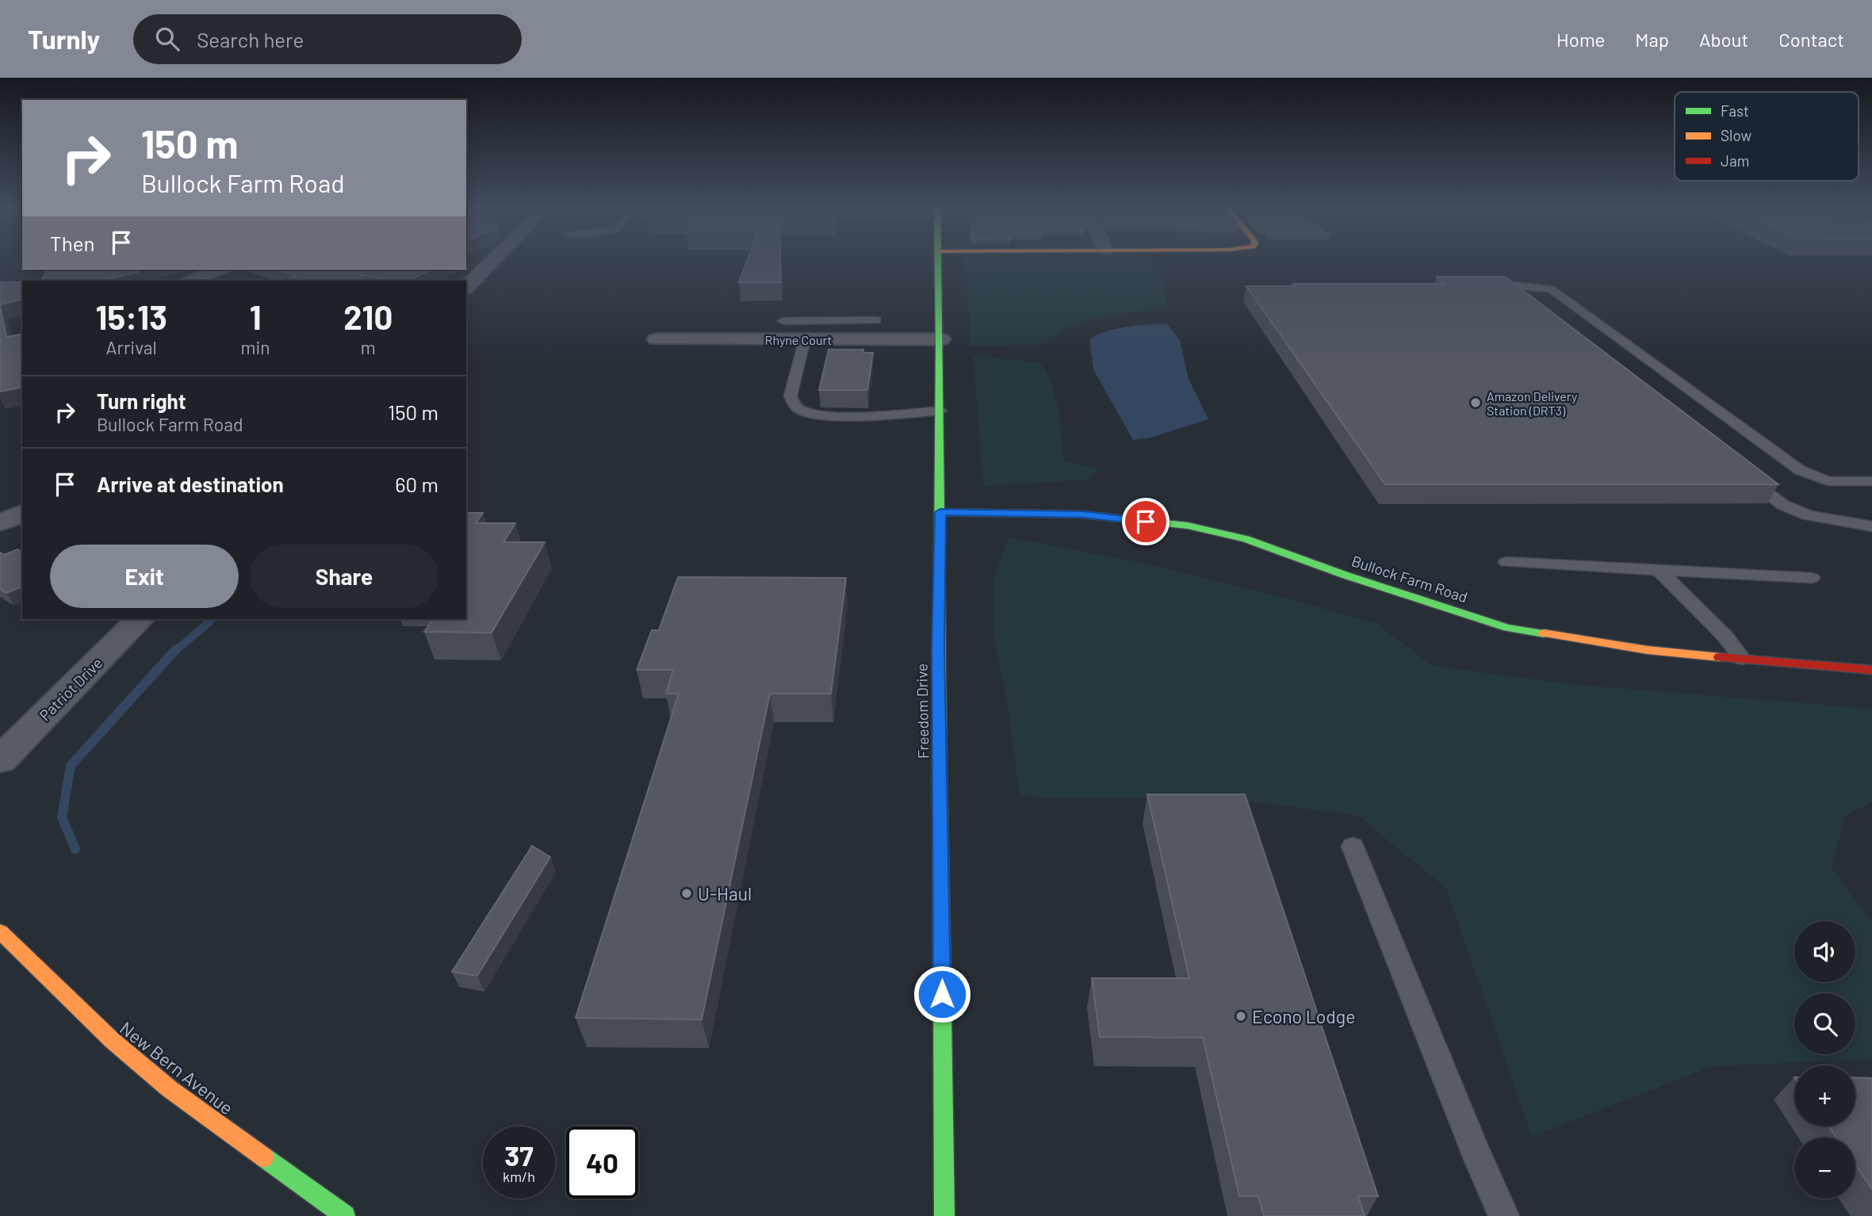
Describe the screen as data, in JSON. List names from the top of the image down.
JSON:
{
  "streets": {
    "street": [
      "Rhyne Court",
      "Bullock Farm Road",
      "Patriot Drive",
      "Freedom Drive",
      "New Bern Avenue"
    ]
  },
  "crossings": [
    ["Rhyne Court", "Freedom Drive"],
    ["Bullock Farm Road", "Freedom Drive"]
  ],
  "places": ["Amazon Delivery Station (DRT3)", "U-Haul", "Econo Lodge"],
  "legend": ["Fast", "Slow", "Jam"],
  "page": {
    "header": "Turnly",
    "search": "Search here",
    "nav": [
      "Home",
      "Map",
      "About",
      "Contact"
    ],
    "turn": ["150 m", "Bullock Farm Road"],
    "then": "Then",
    "eta": [
      "15:13",
      "Arrival",
      "1",
      "min",
      "210",
      "m"
    ],
    "list": [
      {
        "name": "Turn right",
        "note": "Bullock Farm Road",
        "value": "150 m"
      },
      {
        "name": "Arrive at destination",
        "value": "60 m"
      }
    ],
    "buttons": ["Exit", "Share"],
    "map_buttons": ["+", "−"],
    "speed": "37 km/h",
    "limit": "40"
  }
}
